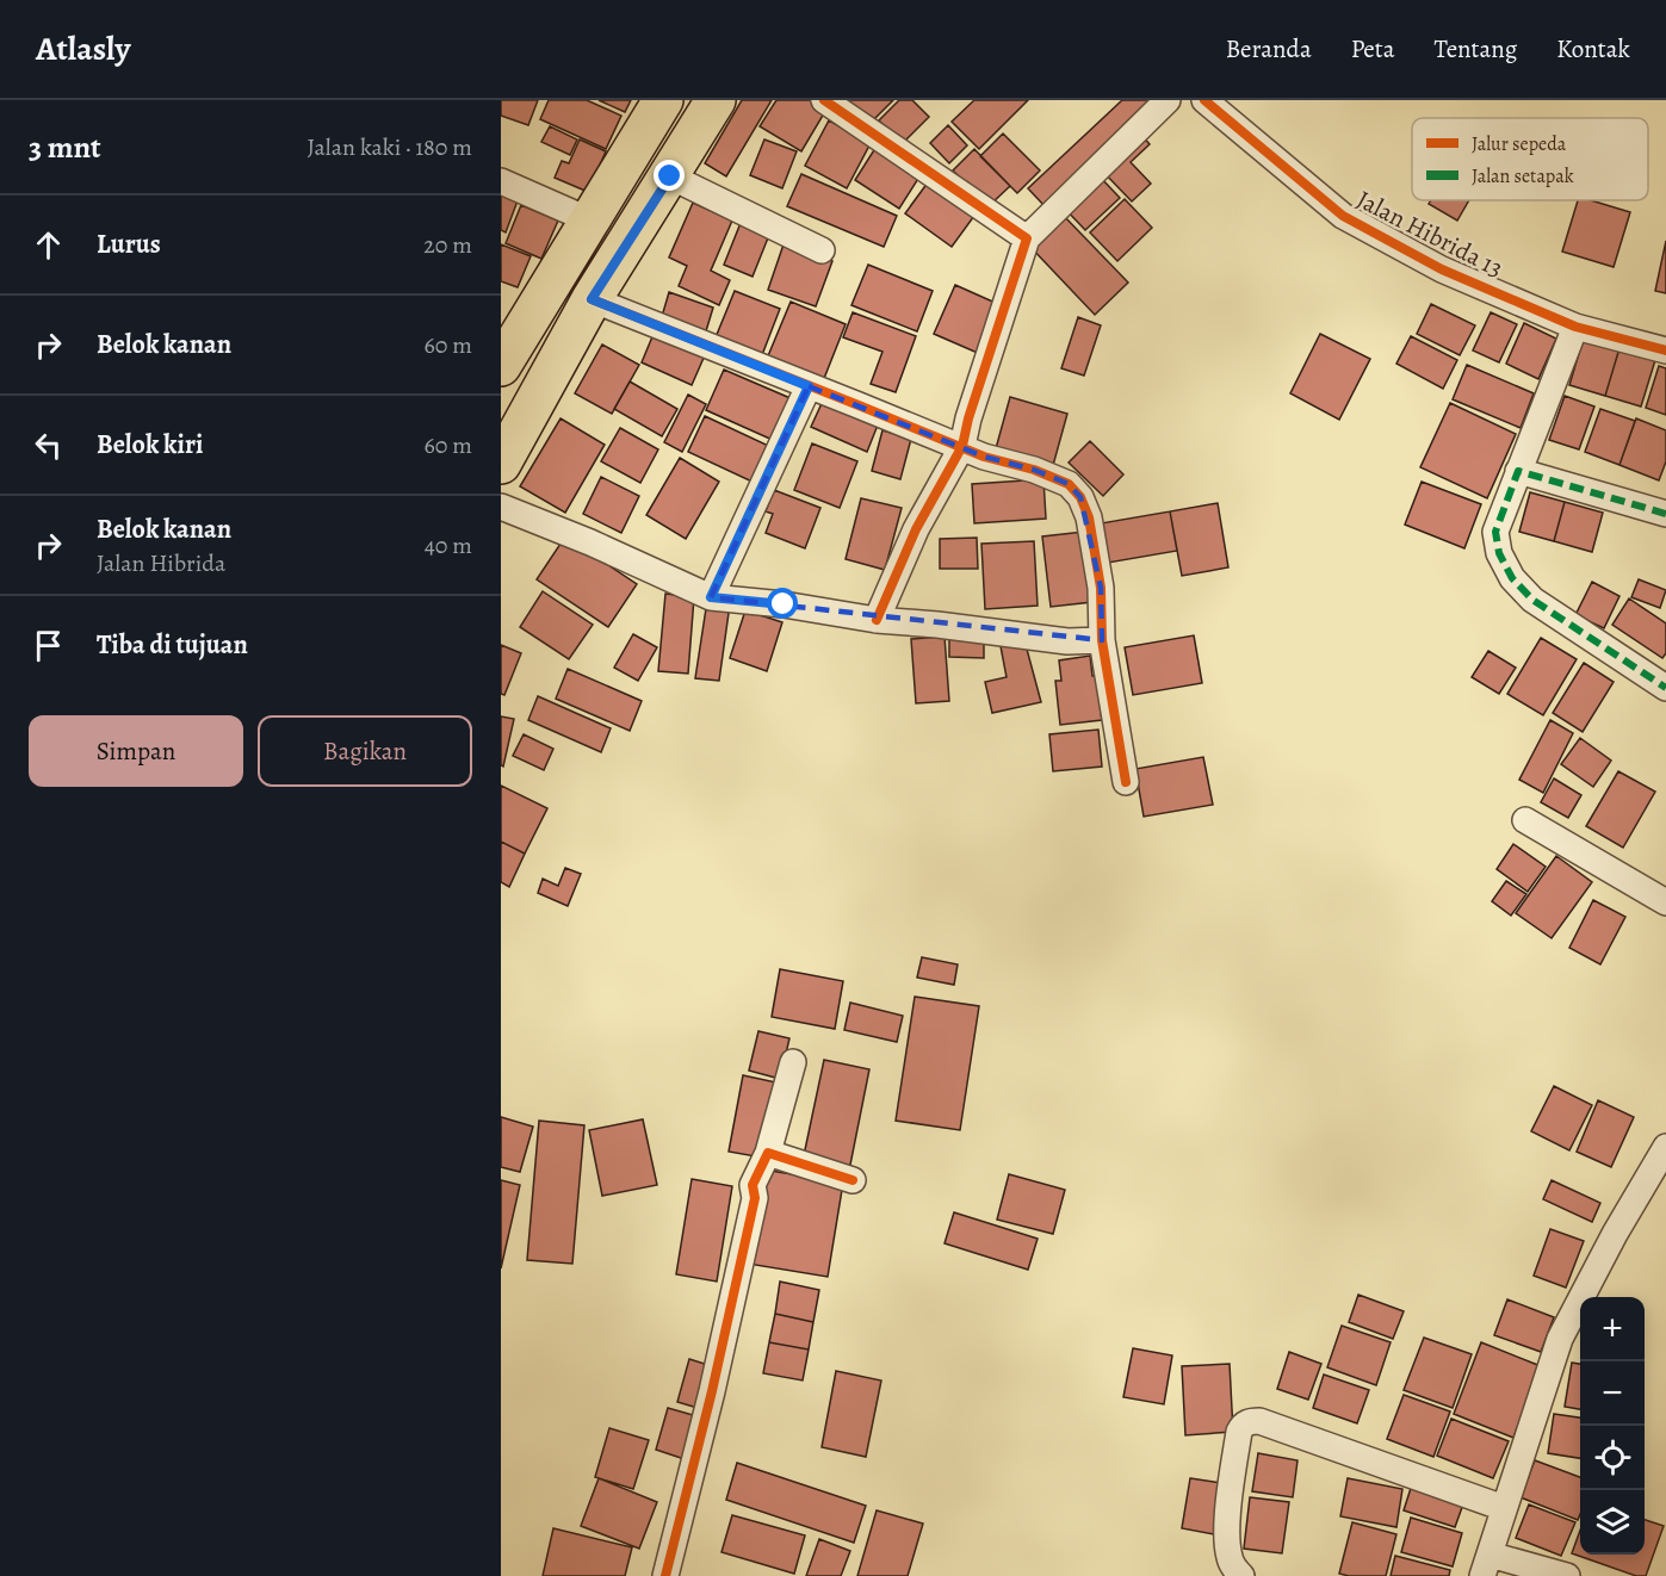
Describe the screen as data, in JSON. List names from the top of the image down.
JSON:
{
  "streets": {
    "street": ["Jalan Hibrida 13"]
  },
  "legend": ["Jalur sepeda", "Jalan setapak"],
  "page": {
    "header": "Atlasly",
    "nav": [
      "Beranda",
      "Peta",
      "Tentang",
      "Kontak"
    ],
    "heading": ["3 mnt", "Jalan kaki · 180 m"],
    "list": [
      ["Lurus", "20 m"],
      ["Belok kanan", "60 m"],
      ["Belok kiri", "60 m"],
      ["Belok kanan", "Jalan Hibrida", "40 m"],
      "Tiba di tujuan"
    ],
    "buttons": ["Simpan", "Bagikan"],
    "map_buttons": ["+", "−"]
  }
}
